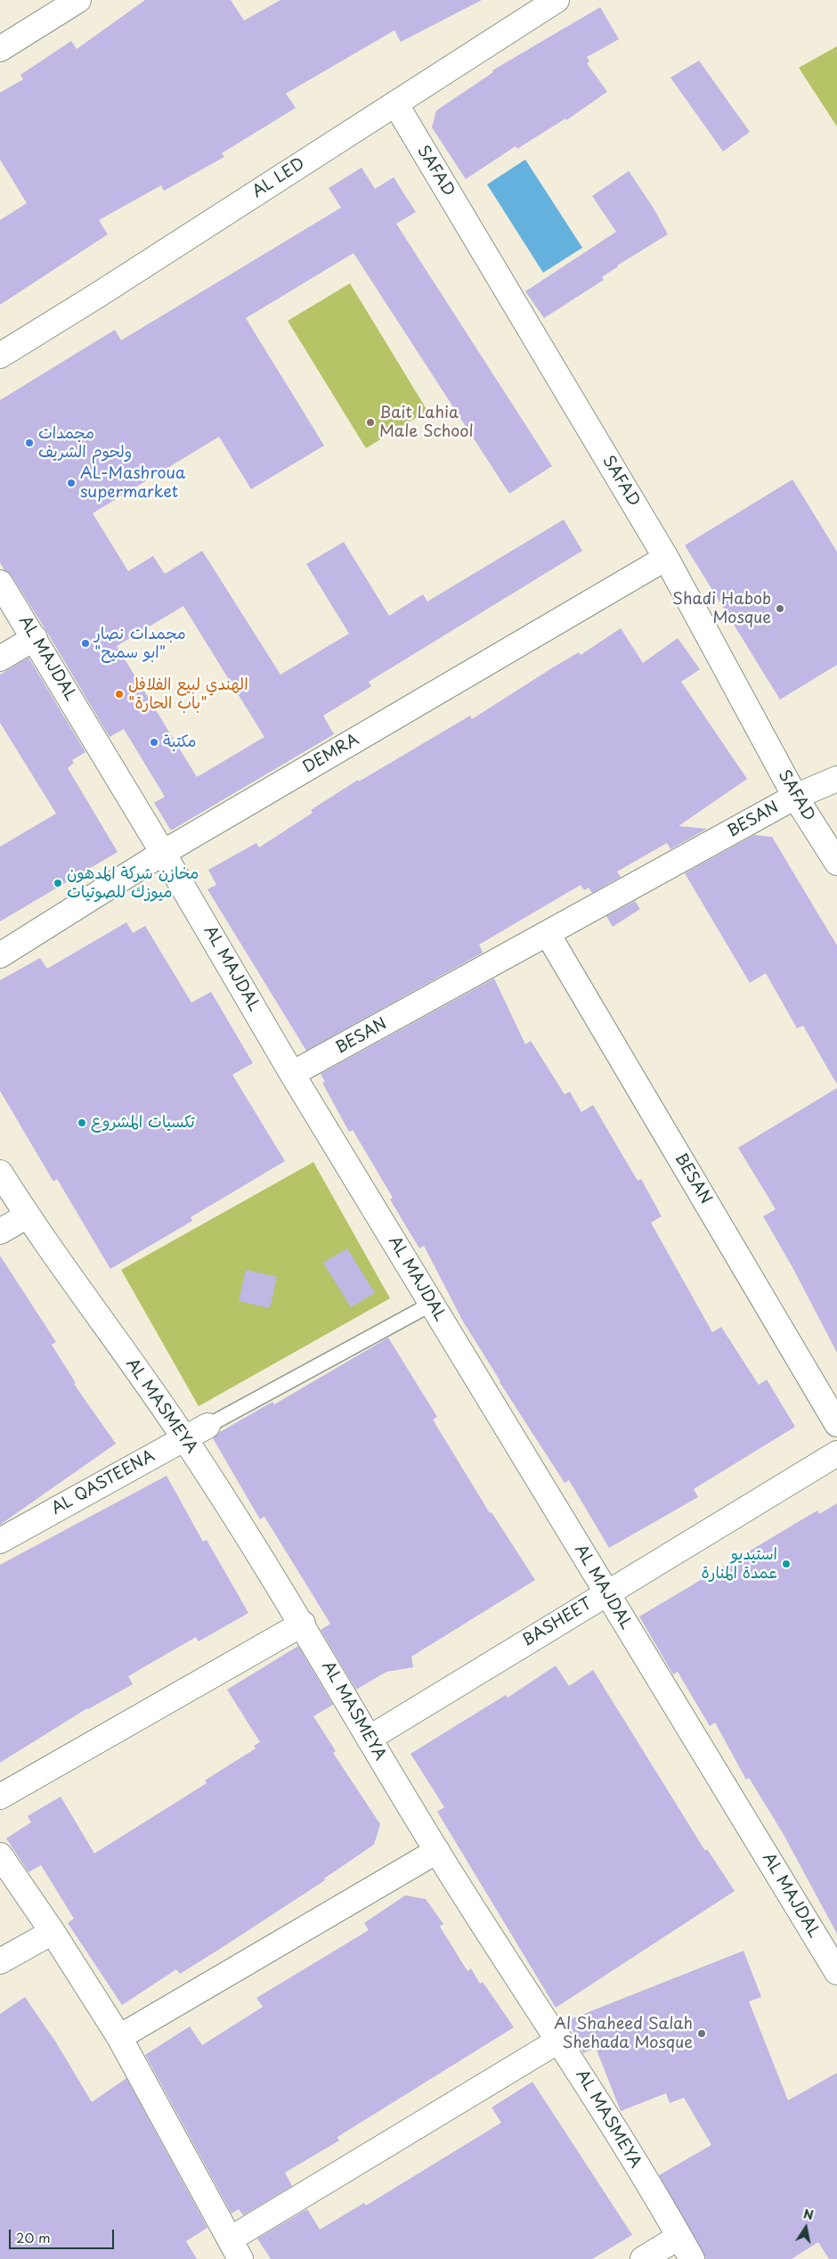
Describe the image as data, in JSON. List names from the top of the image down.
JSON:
{
  "streets": {
    "street": [
      "SAFAD",
      "AL LED",
      "AL MAJDAL",
      "DEMRA",
      "BESAN",
      "AL MASMEYA",
      "AL QASTEENA",
      "BASHEET"
    ]
  },
  "crossings": [
    ["SAFAD", "AL LED"],
    ["SAFAD", "DEMRA"],
    ["SAFAD", "BESAN"],
    ["AL MAJDAL", "DEMRA"],
    ["AL MAJDAL", "BESAN"],
    ["AL MAJDAL", "BASHEET"],
    ["AL MASMEYA", "AL QASTEENA"],
    ["AL MASMEYA", "BASHEET"]
  ],
  "places": [
    "Bait Lahia Male School",
    "مجمدات ولحوم الشريف",
    "AL-Mashroua supermarket",
    "Shadi Habob Mosque",
    "مجمدات نصار \"ابو سميح\"",
    "الهندي لبيع الفلافل \"باب الحارة\"",
    "مكتبة",
    "مخازن شركة المدهون ميوزك للصوتيات",
    "تكسيات المشروع",
    "استيديو عمدة المنارة",
    "Al Shaheed Salah Shehada Mosque"
  ],
  "scale_bar": "20 m",
  "north": "top"
}
